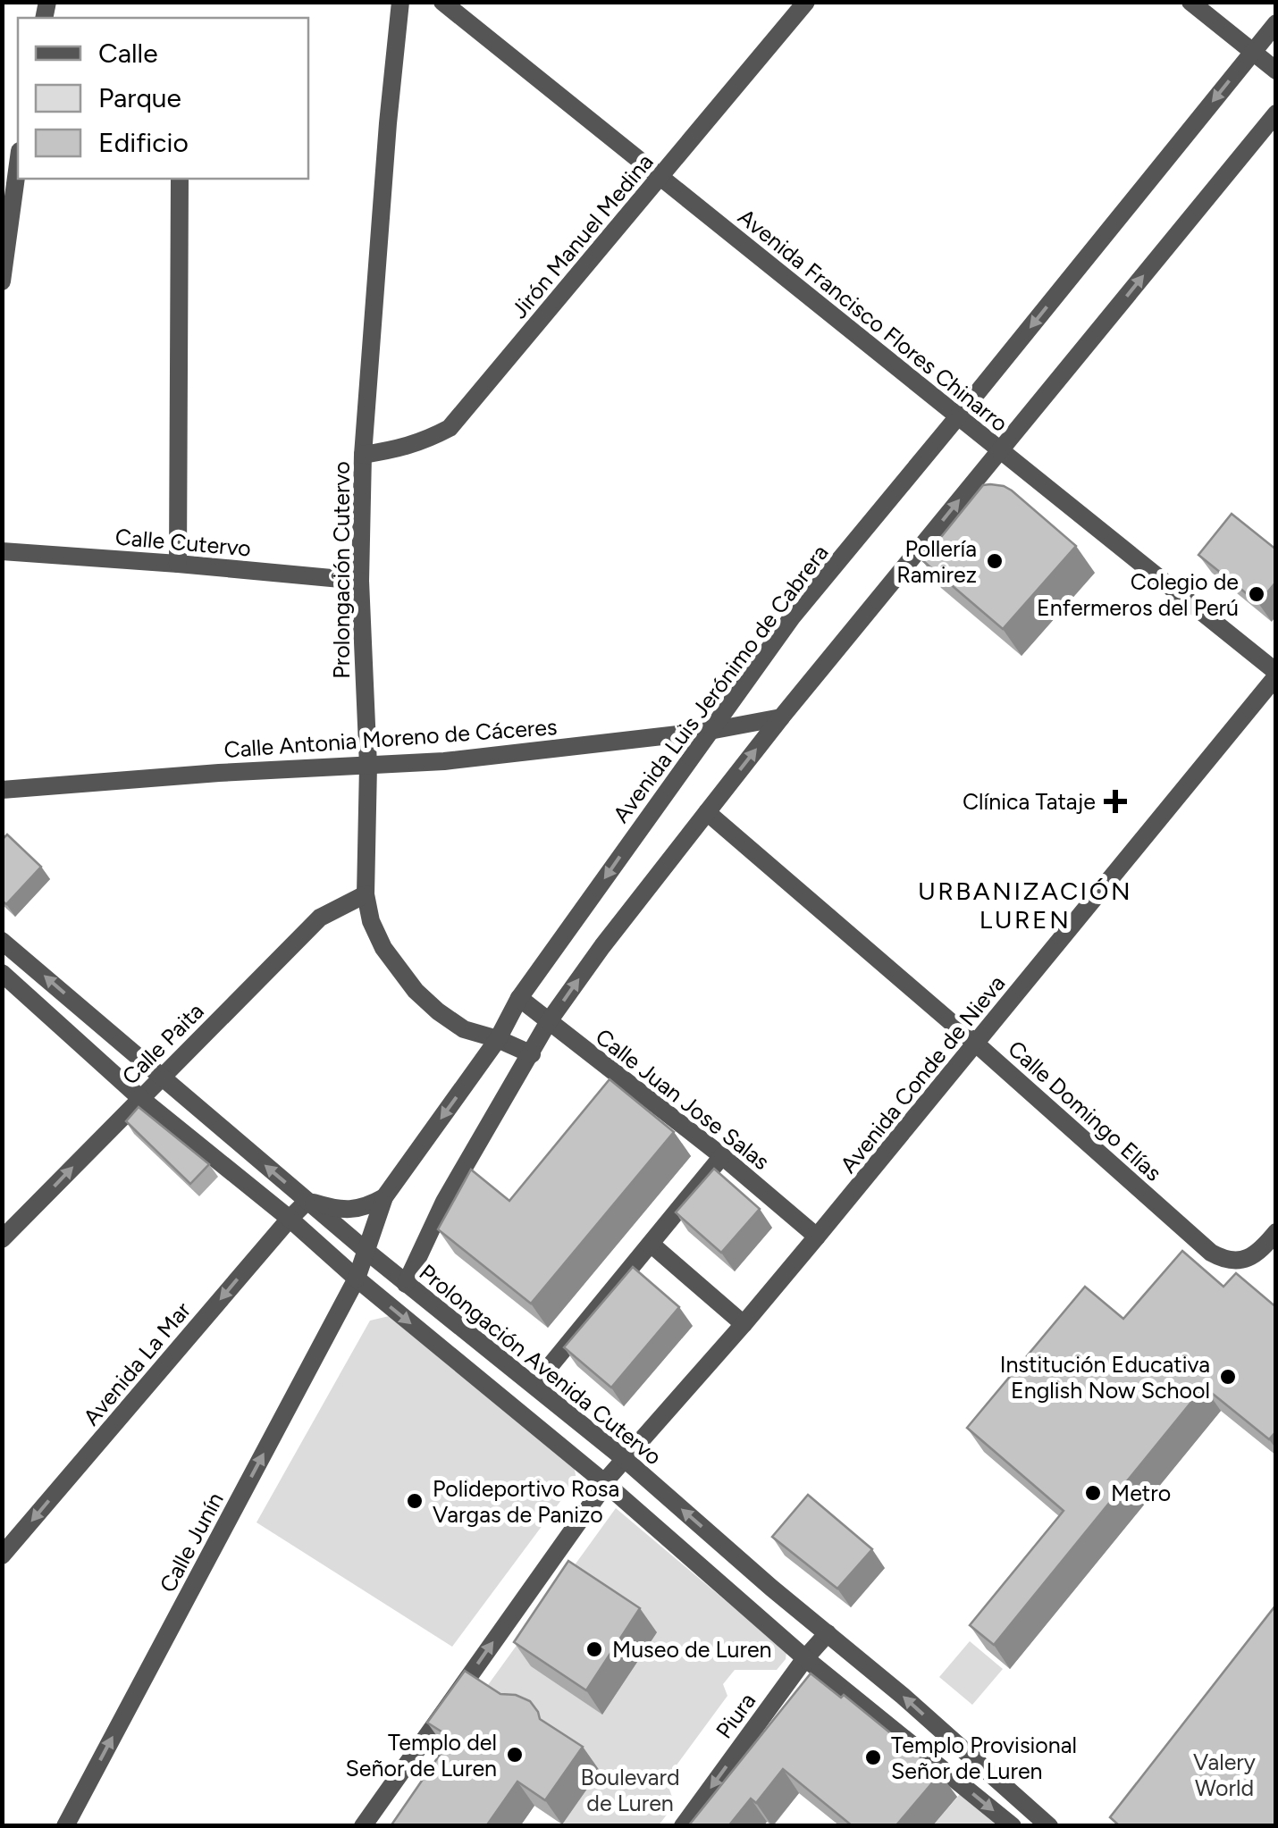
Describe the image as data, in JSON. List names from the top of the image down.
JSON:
{
  "streets": {
    "street": [
      "Jirón Manuel Medina",
      "Avenida Francisco Flores Chinarro",
      "Calle Cutervo",
      "Prolongación Cutervo",
      "Avenida Luis Jerónimo de Cabrera",
      "Calle Antonia Moreno de Cáceres",
      "Calle Paita",
      "Avenida Conde de Nieva",
      "Calle Juan Jose Salas",
      "Calle Domingo Elías",
      "Avenida La Mar",
      "Prolongación Avenida Cutervo",
      "Calle Junín",
      "Piura"
    ]
  },
  "crossings": [
    ["Jirón Manuel Medina", "Avenida Francisco Flores Chinarro"],
    ["Jirón Manuel Medina", "Prolongación Cutervo"],
    ["Avenida Francisco Flores Chinarro", "Avenida Luis Jerónimo de Cabrera"],
    ["Avenida Francisco Flores Chinarro", "Avenida Conde de Nieva"],
    ["Calle Cutervo", "Prolongación Cutervo"],
    ["Prolongación Cutervo", "Avenida Luis Jerónimo de Cabrera"],
    ["Prolongación Cutervo", "Calle Antonia Moreno de Cáceres"],
    ["Prolongación Cutervo", "Calle Paita"],
    ["Avenida Luis Jerónimo de Cabrera", "Calle Antonia Moreno de Cáceres"],
    ["Avenida Luis Jerónimo de Cabrera", "Calle Juan Jose Salas"],
    ["Avenida Luis Jerónimo de Cabrera", "Prolongación Avenida Cutervo"],
    ["Avenida Luis Jerónimo de Cabrera", "Calle Junín"],
    ["Calle Paita", "Prolongación Avenida Cutervo"],
    ["Avenida Conde de Nieva", "Calle Juan Jose Salas"],
    ["Avenida Conde de Nieva", "Calle Domingo Elías"],
    ["Avenida Conde de Nieva", "Prolongación Avenida Cutervo"],
    ["Avenida La Mar", "Prolongación Avenida Cutervo"],
    ["Prolongación Avenida Cutervo", "Piura"]
  ],
  "one_way": [
    "Calle Paita",
    "Avenida La Mar",
    "Calle Junín",
    "Piura"
  ],
  "districts": ["URBANIZACIÓN LUREN"],
  "parks": ["Valery World", "Boulevard de Luren"],
  "places": {
    "other": [
      "Pollería Ramirez",
      "Colegio de Enfermeros del Perú",
      "Institución Educativa English Now School",
      "Metro",
      "Polideportivo Rosa Vargas de Panizo",
      "Museo de Luren",
      "Templo del Señor de Luren",
      "Templo Provisional Señor de Luren"
    ],
    "health": ["Clínica Tataje"]
  },
  "legend": ["Calle", "Parque", "Edificio"]
}
